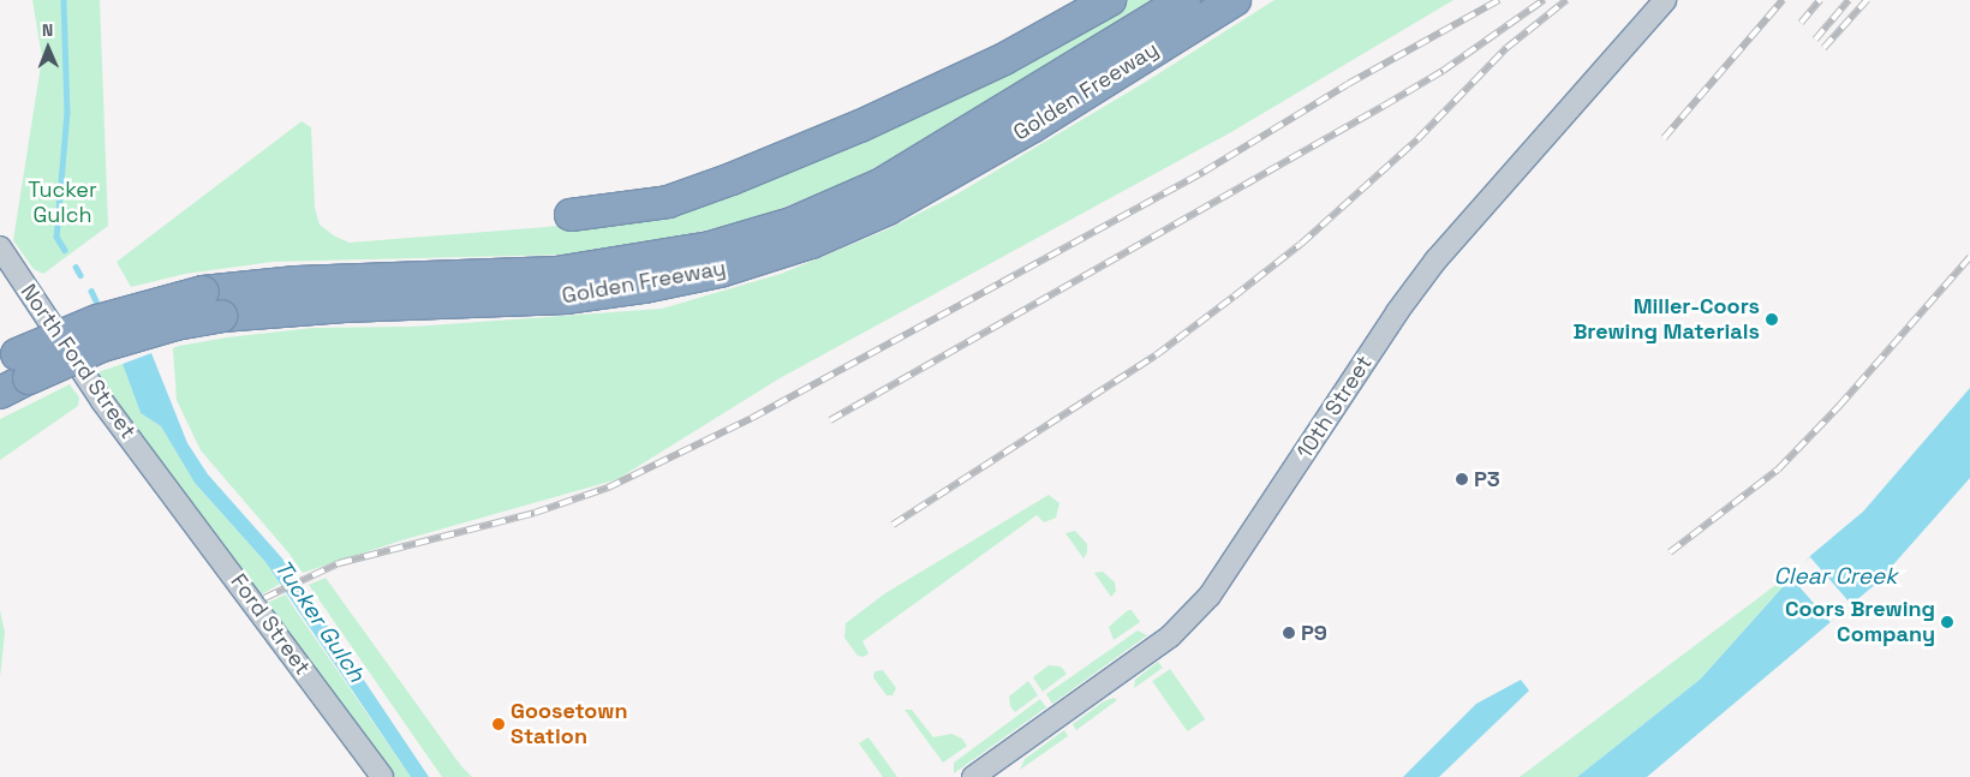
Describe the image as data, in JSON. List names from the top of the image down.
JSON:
{
  "streets": {
    "highway": ["Golden Freeway"],
    "street": ["North Ford Street", "10th Street", "Ford Street"]
  },
  "crossings": [
    ["North Ford Street", "Ford Street"]
  ],
  "water": ["Clear Creek", "Tucker Gulch"],
  "parks": ["Tucker Gulch"],
  "places": [
    "Miller-Coors Brewing Materials",
    "P3",
    "Coors Brewing Company",
    "P9",
    "Goosetown Station"
  ],
  "north": "top"
}
